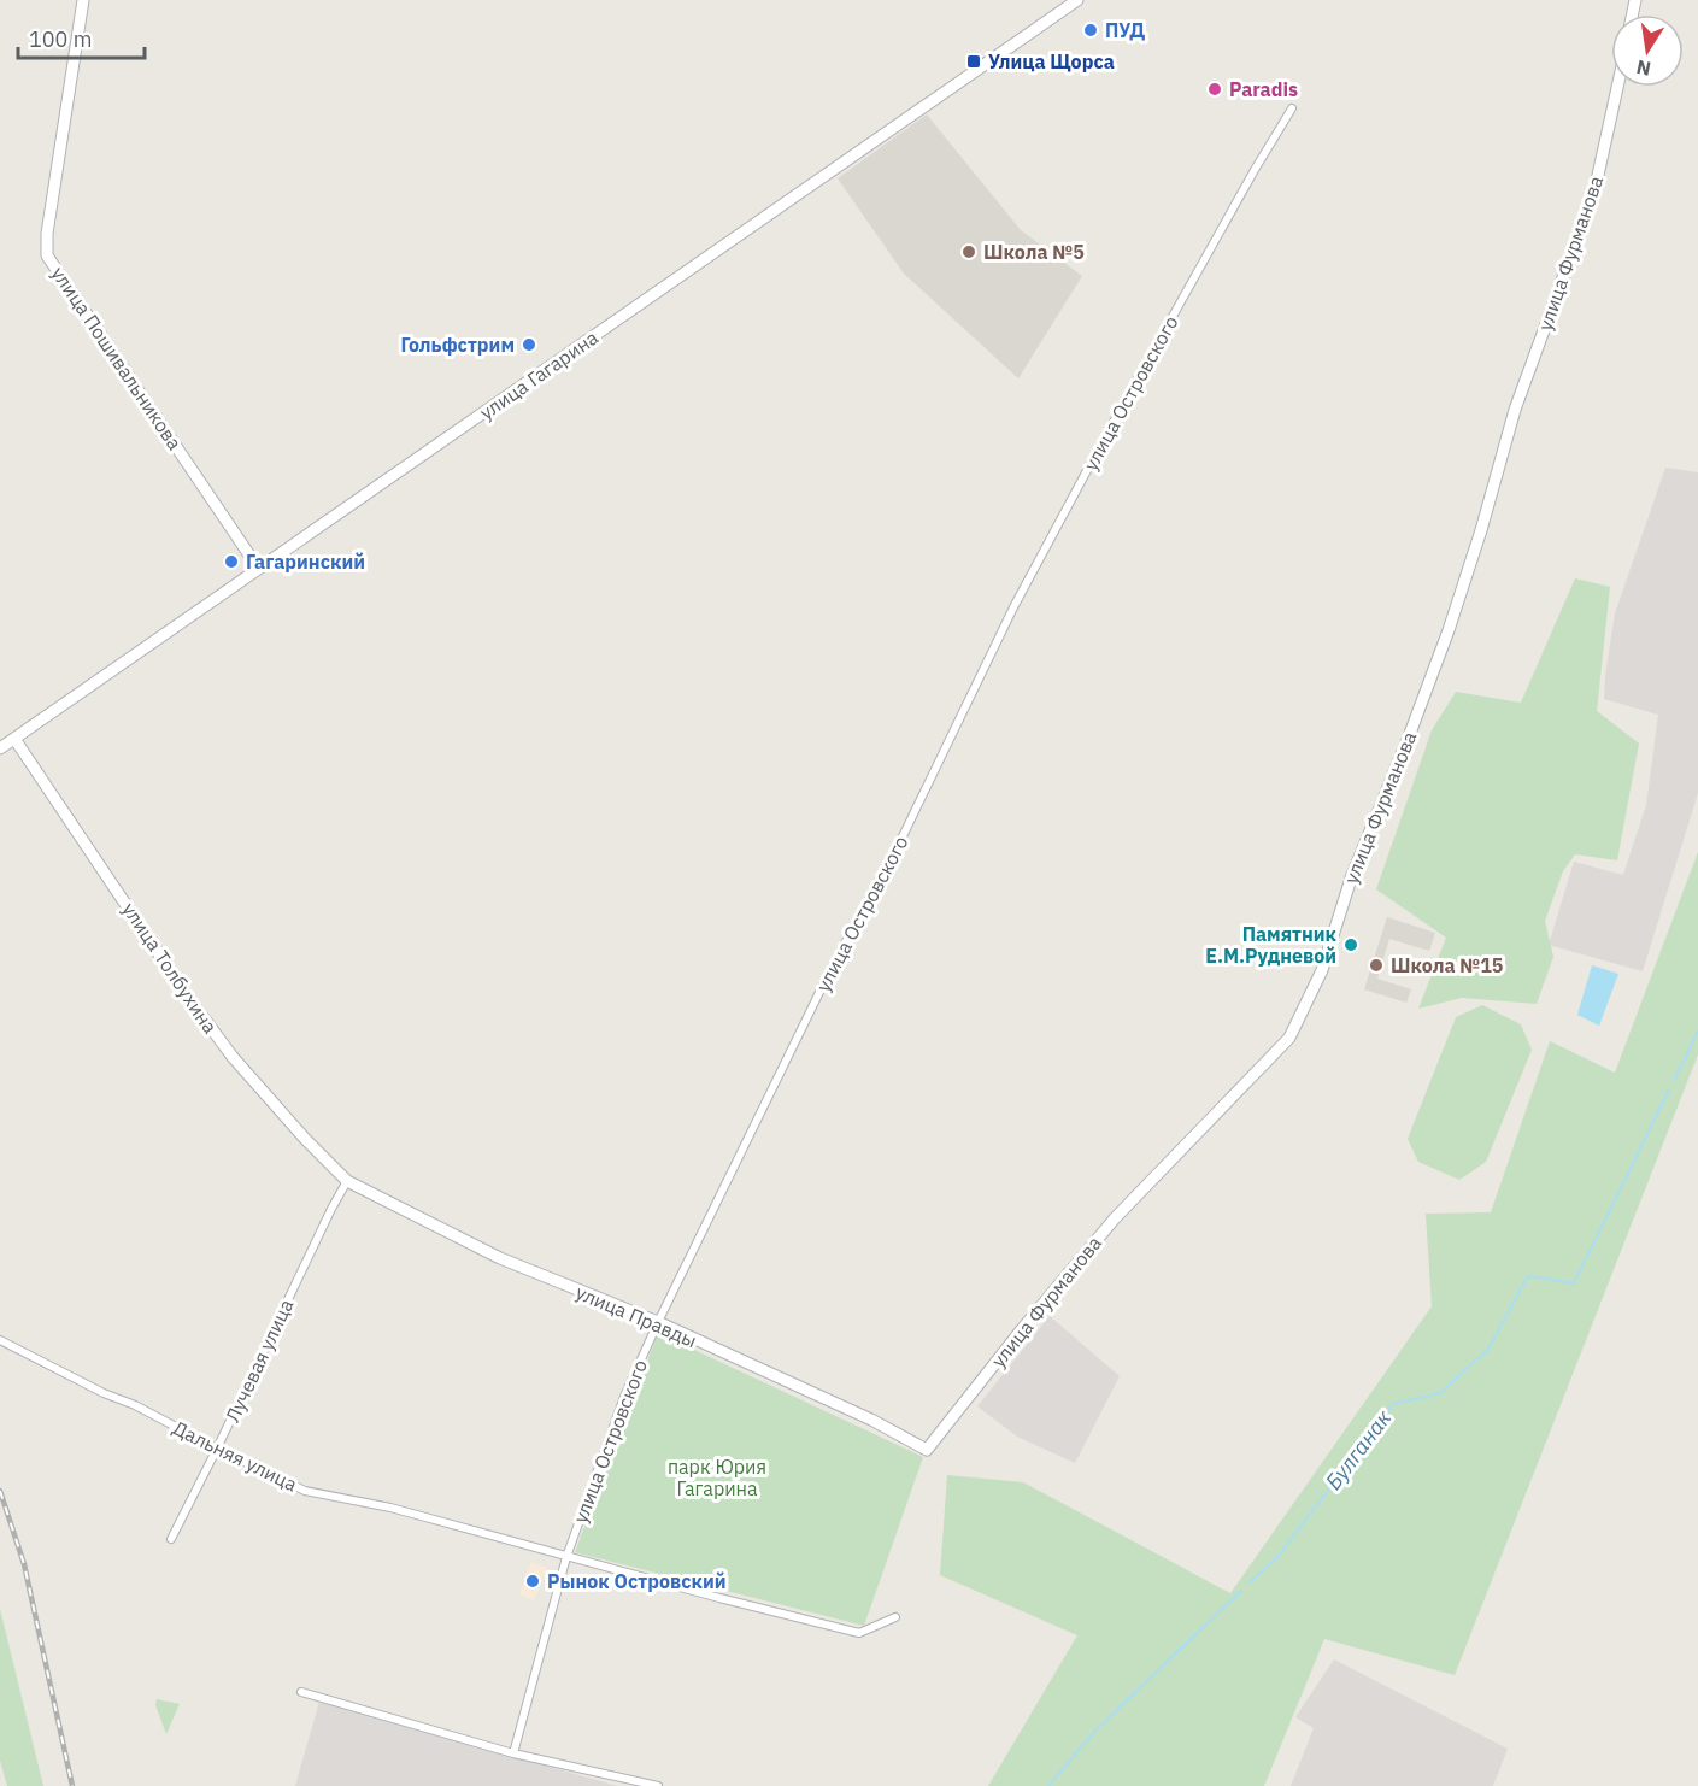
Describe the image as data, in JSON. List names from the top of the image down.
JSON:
{
  "streets": {
    "main road": [
      "улица Фурманова",
      "улица Пошивальникова",
      "улица Гагарина",
      "улица Толбухина",
      "улица Правды"
    ],
    "street": ["улица Островского", "Лучевая улица", "Дальняя улица"]
  },
  "crossings": [
    ["улица Фурманова", "улица Правды"],
    ["улица Пошивальникова", "улица Гагарина"],
    ["улица Гагарина", "улица Толбухина"],
    ["улица Островского", "улица Правды"],
    ["улица Островского", "Дальняя улица"],
    ["улица Толбухина", "улица Правды"],
    ["улица Толбухина", "Лучевая улица"],
    ["улица Правды", "Лучевая улица"],
    ["Лучевая улица", "Дальняя улица"]
  ],
  "water": ["Булганак"],
  "parks": ["парк Юрия Гагарина"],
  "places": {
    "other": [
      "ПУД",
      "Paradis",
      "Школа №5",
      "Гольфстрим",
      "Гагаринский",
      "Памятник Е.М.Рудневой",
      "Школа №15",
      "Рынок Островский"
    ],
    "transit": ["Улица Щорса"]
  },
  "scale_bar": "100 m",
  "north": "bottom"
}
